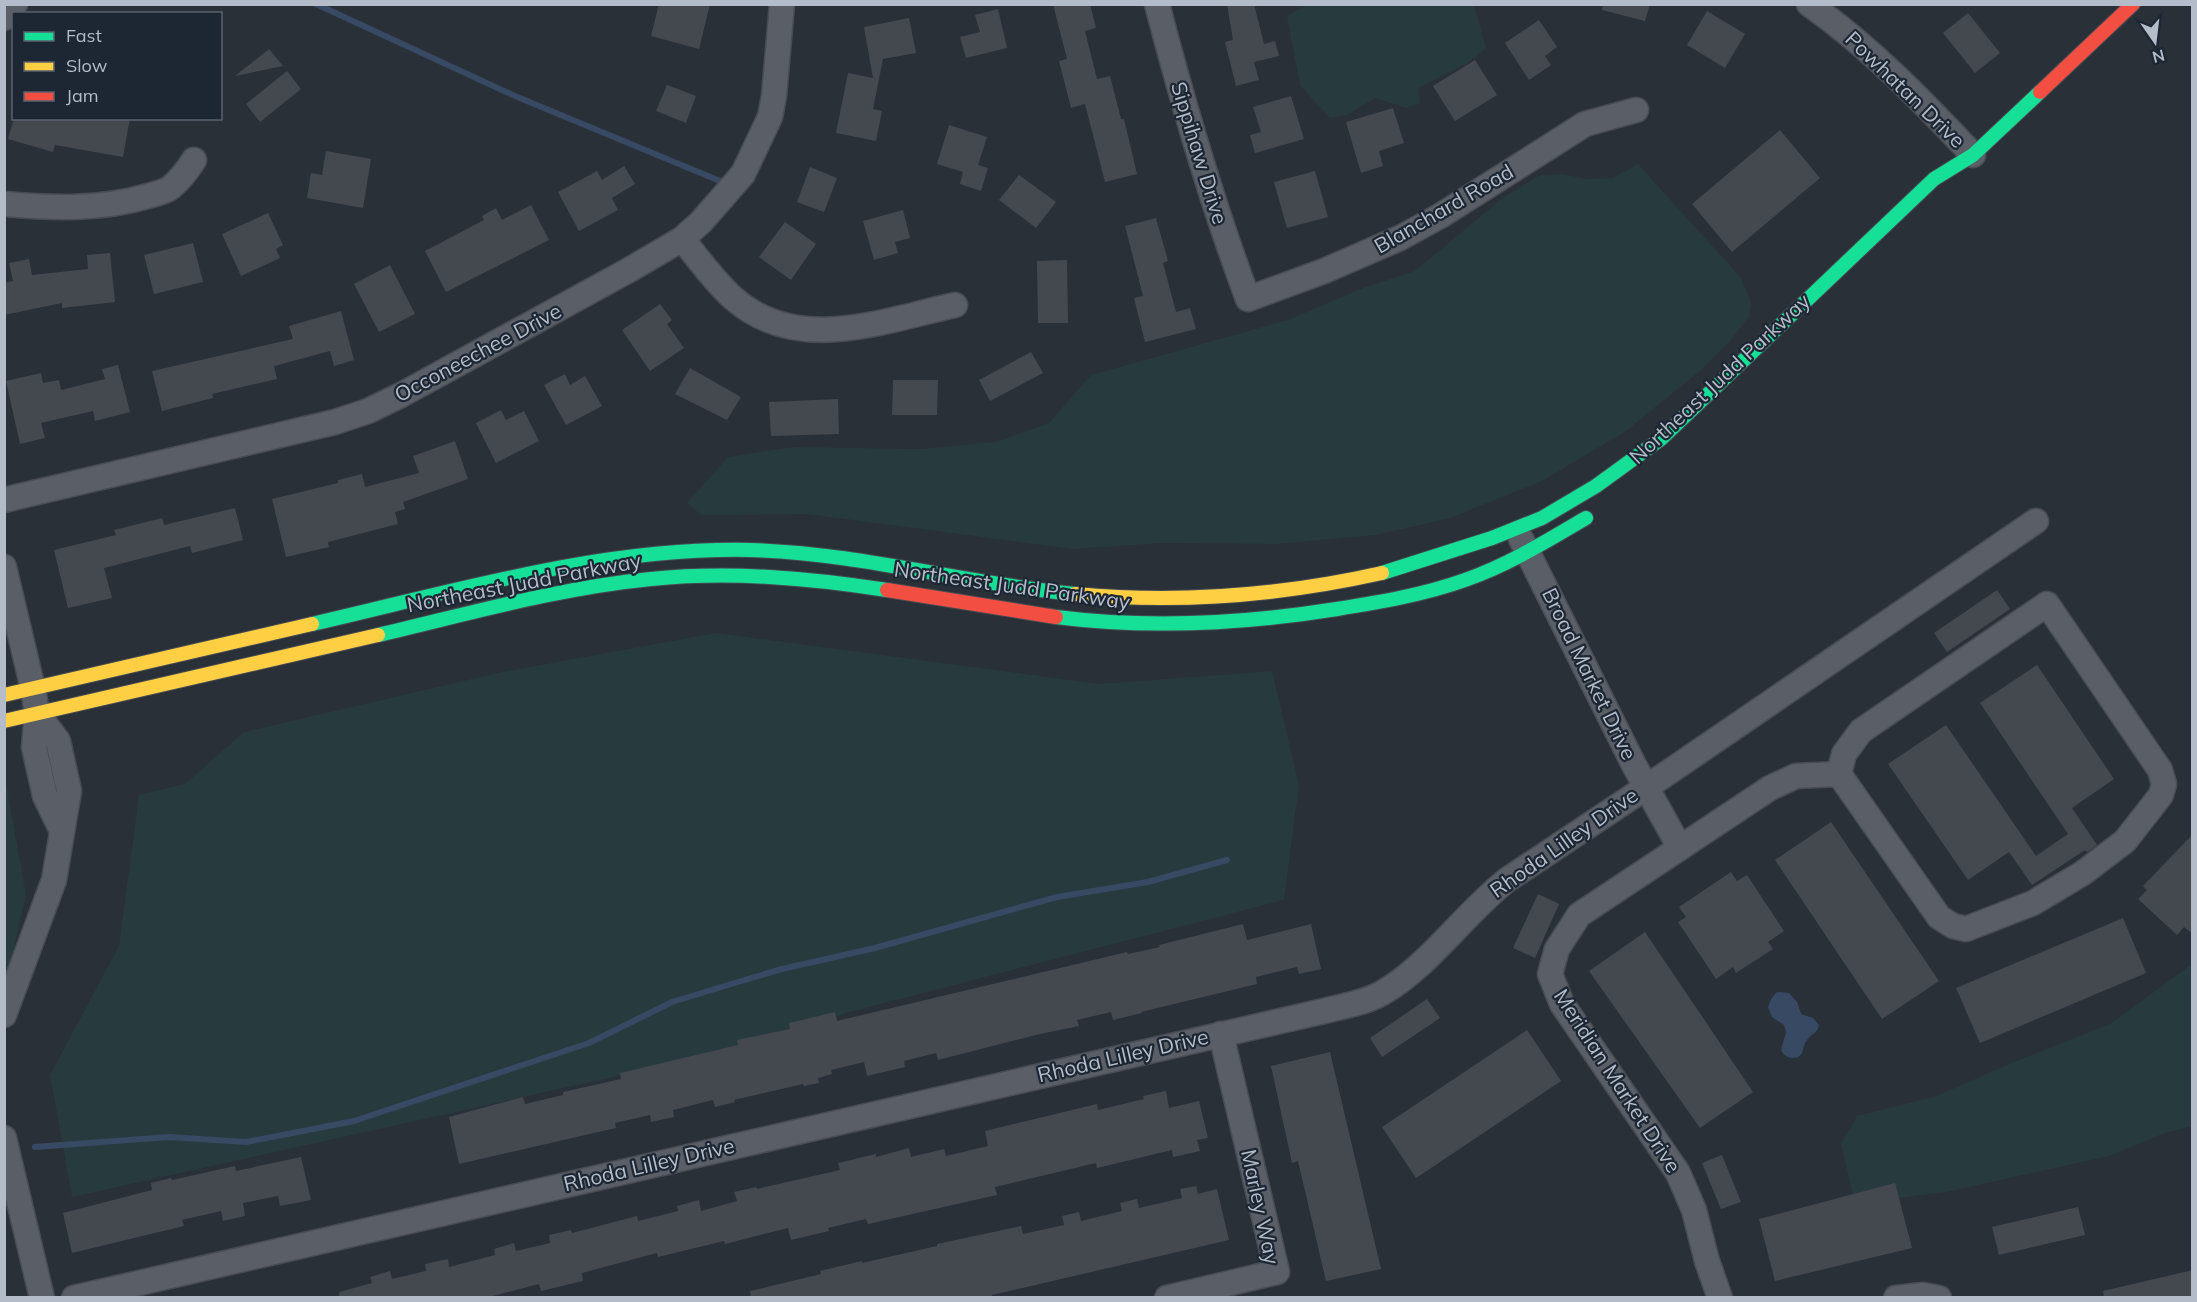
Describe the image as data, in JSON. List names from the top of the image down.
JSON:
{
  "streets": {
    "highway": ["Northeast Judd Parkway"],
    "street": [
      "Powhatan Drive",
      "Sippihaw Drive",
      "Blanchard Road",
      "Occoneechee Drive",
      "Broad Market Drive",
      "Rhoda Lilley Drive",
      "Meridian Market Drive",
      "Marley Way"
    ]
  },
  "crossings": [
    ["Powhatan Drive", "Northeast Judd Parkway"],
    ["Sippihaw Drive", "Blanchard Road"],
    ["Northeast Judd Parkway", "Broad Market Drive"],
    ["Broad Market Drive", "Rhoda Lilley Drive"],
    ["Broad Market Drive", "Meridian Market Drive"],
    ["Rhoda Lilley Drive", "Marley Way"]
  ],
  "legend": ["Fast", "Slow", "Jam"],
  "north": "bottom"
}
